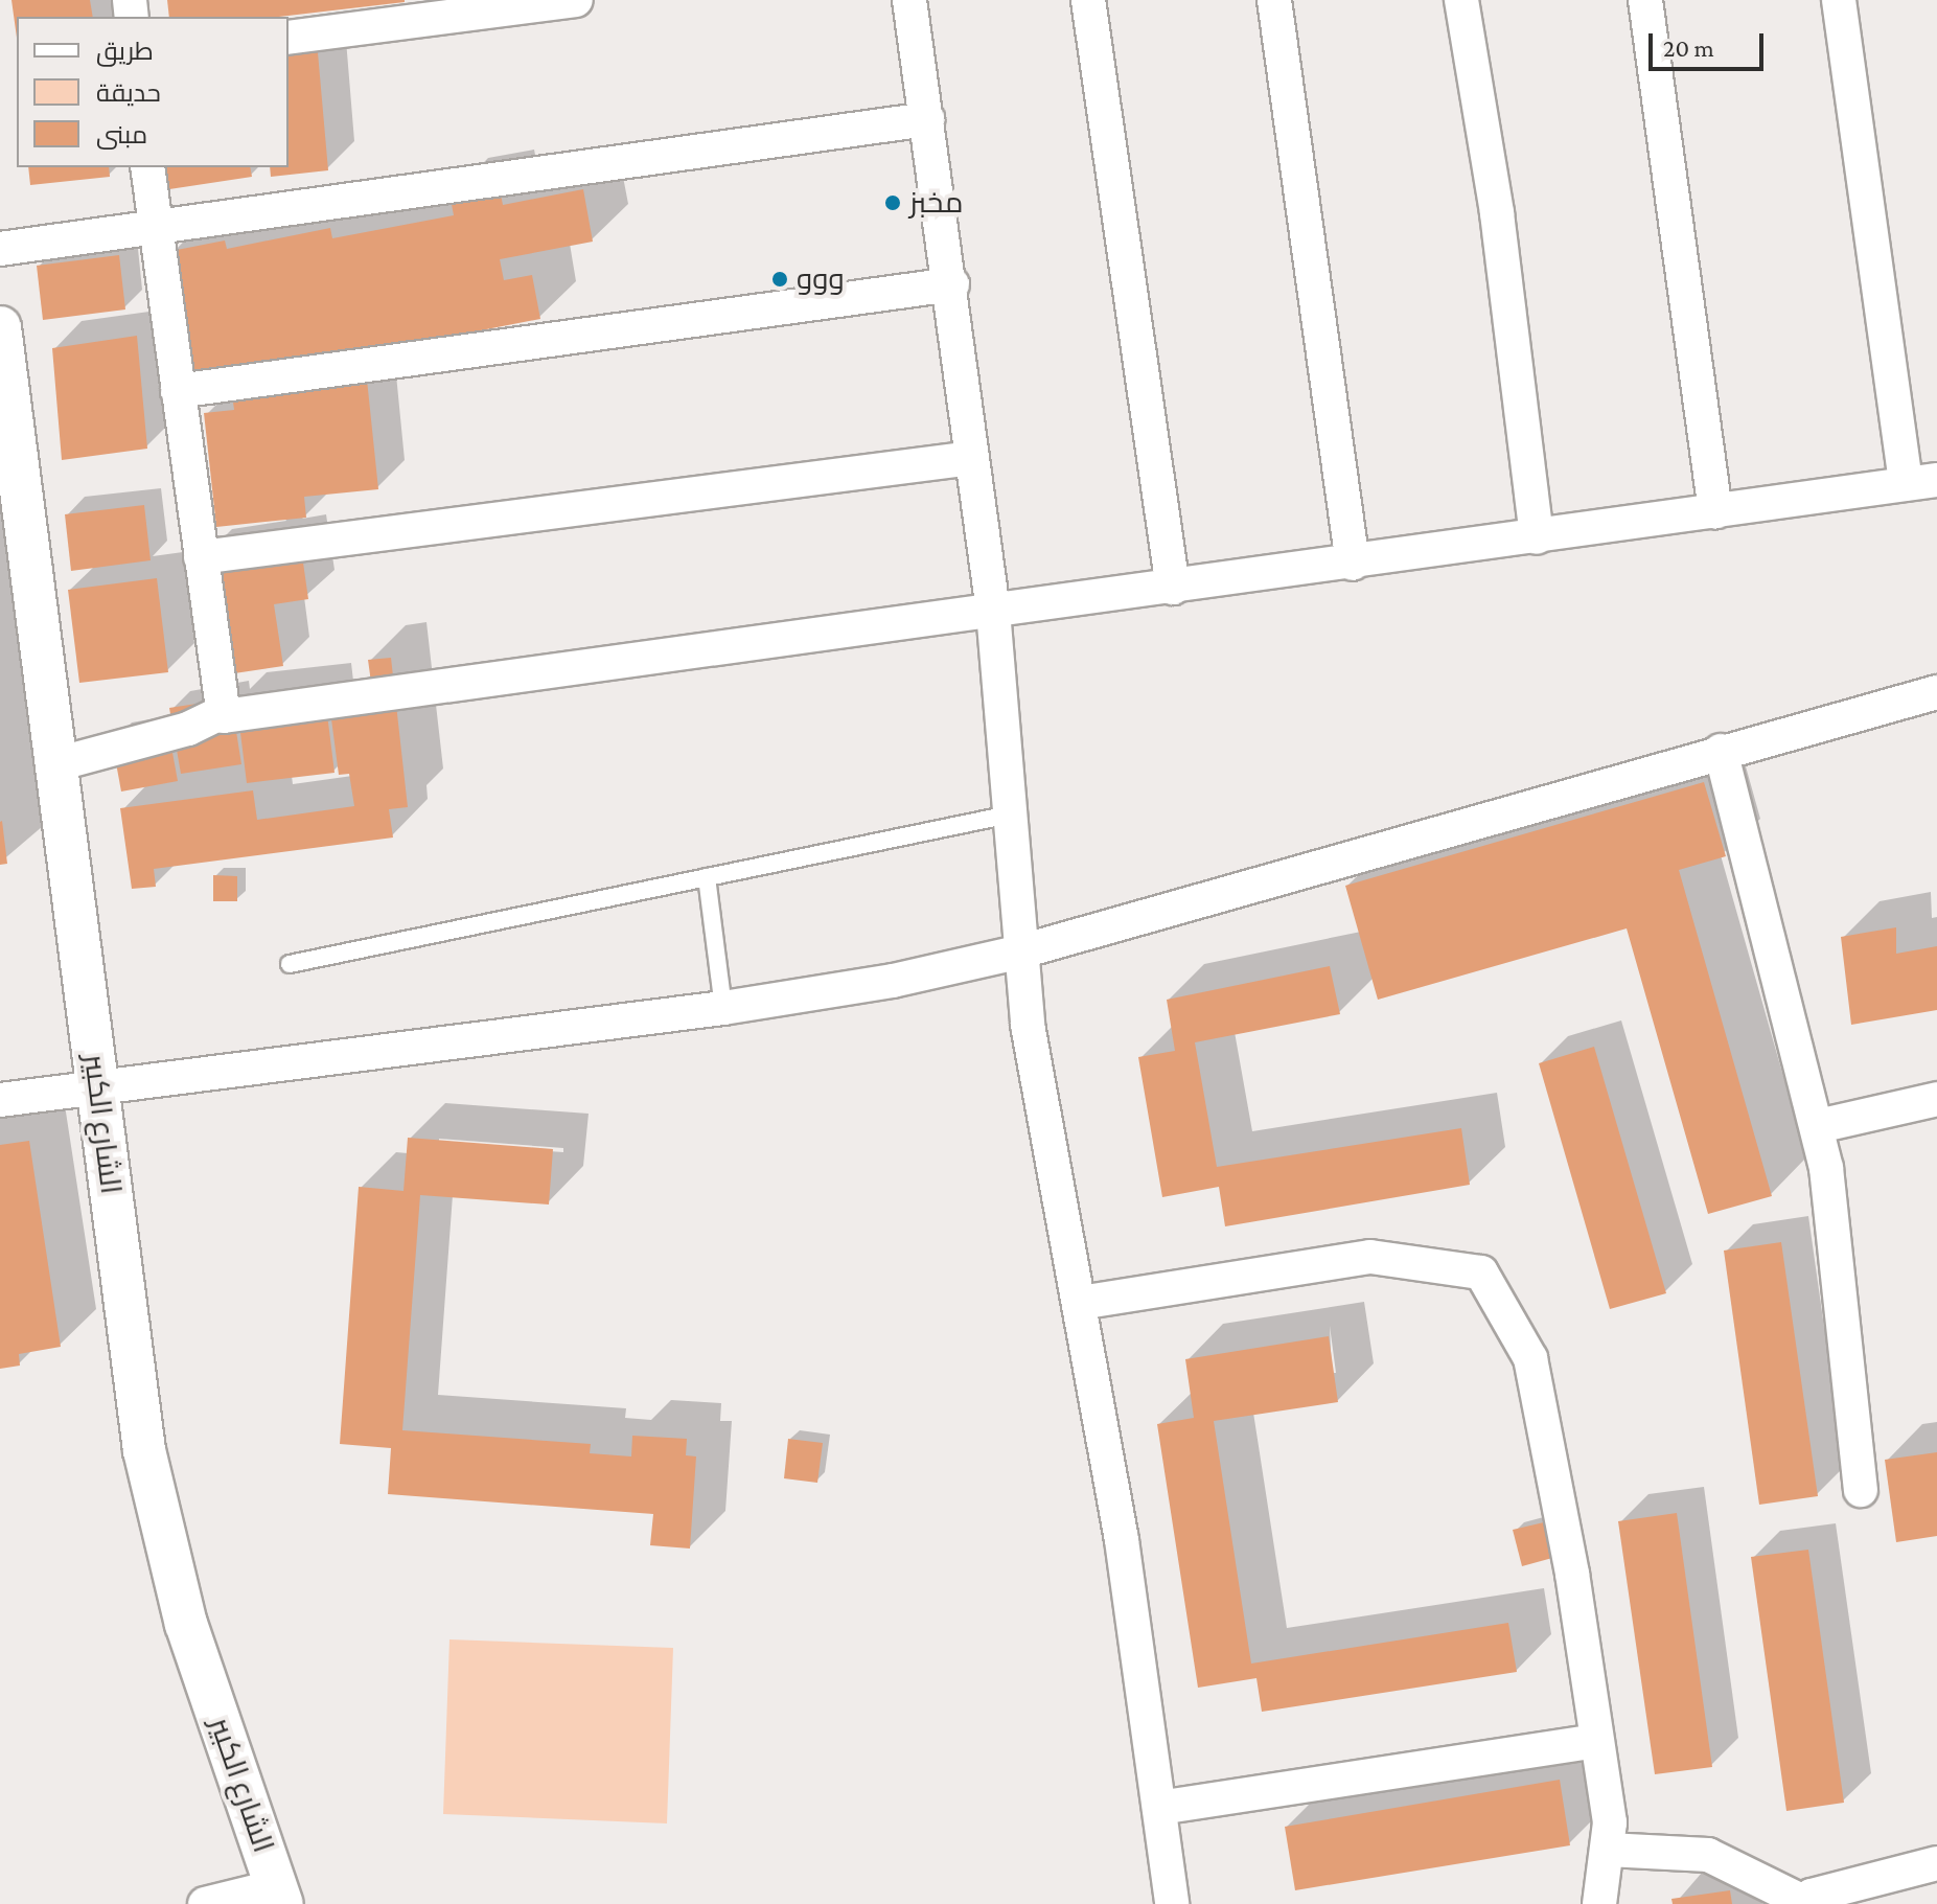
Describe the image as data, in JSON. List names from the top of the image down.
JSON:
{
  "streets": {
    "street": ["الشارع الكبير"]
  },
  "places": ["مخبز", "ووو"],
  "legend": ["طريق", "حديقة", "مبنى"],
  "scale_bar": "20 m"
}
